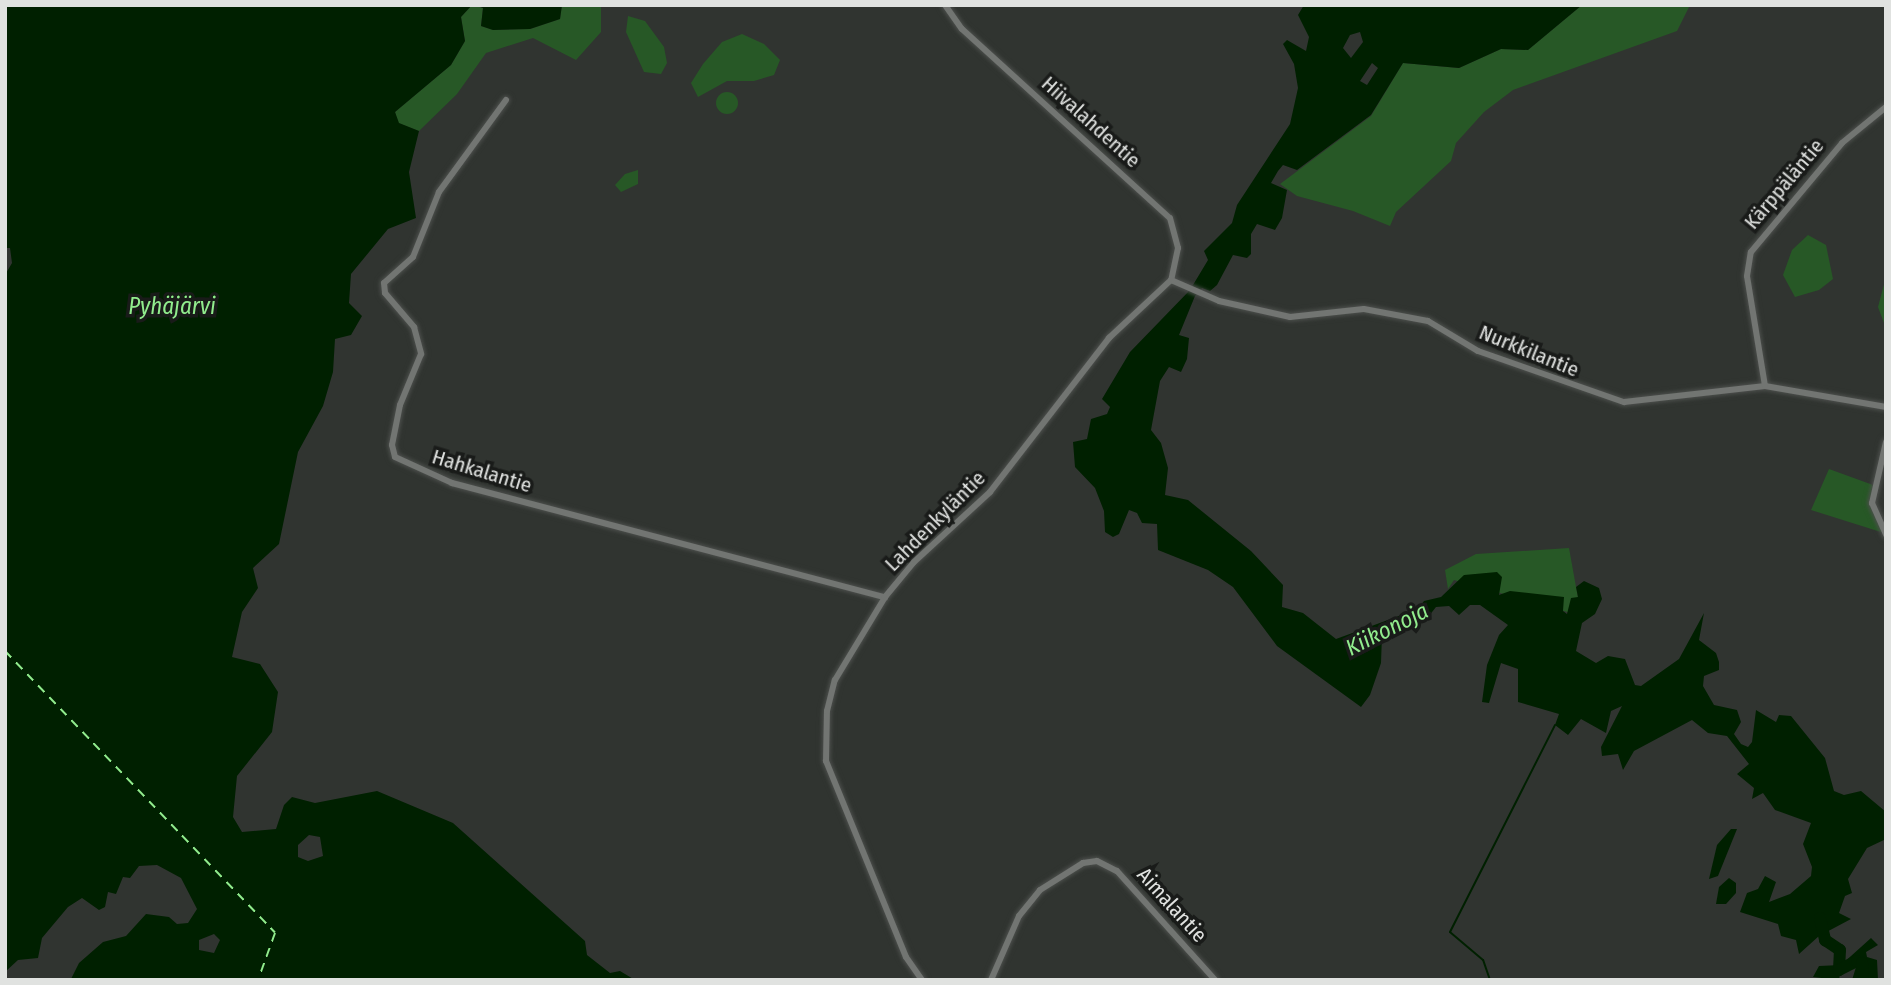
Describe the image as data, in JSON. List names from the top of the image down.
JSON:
{
  "streets": {
    "street": [
      "Hiivalahdentie",
      "Kärppäläntie",
      "Nurkkilantie",
      "Hahkalantie",
      "Lahdenkyläntie",
      "Aimalantie"
    ]
  },
  "crossings": [
    ["Hiivalahdentie", "Nurkkilantie"],
    ["Hiivalahdentie", "Lahdenkyläntie"],
    ["Kärppäläntie", "Nurkkilantie"],
    ["Nurkkilantie", "Lahdenkyläntie"],
    ["Hahkalantie", "Lahdenkyläntie"]
  ],
  "water": ["Pyhäjärvi", "Kiikonoja"]
}
